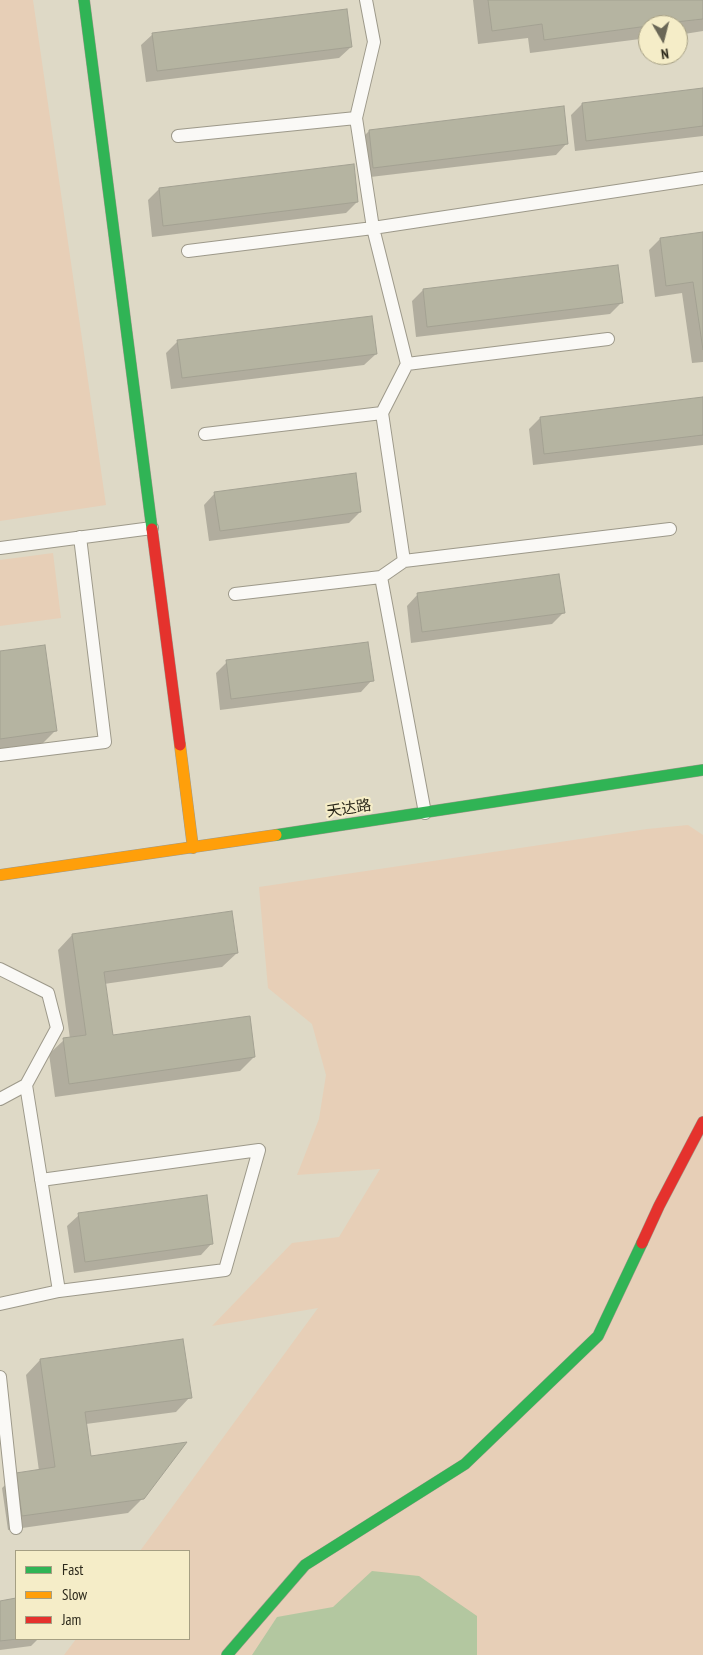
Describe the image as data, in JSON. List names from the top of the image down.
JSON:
{
  "streets": {
    "street": ["天达路"]
  },
  "legend": ["Fast", "Slow", "Jam"],
  "north": "bottom"
}
